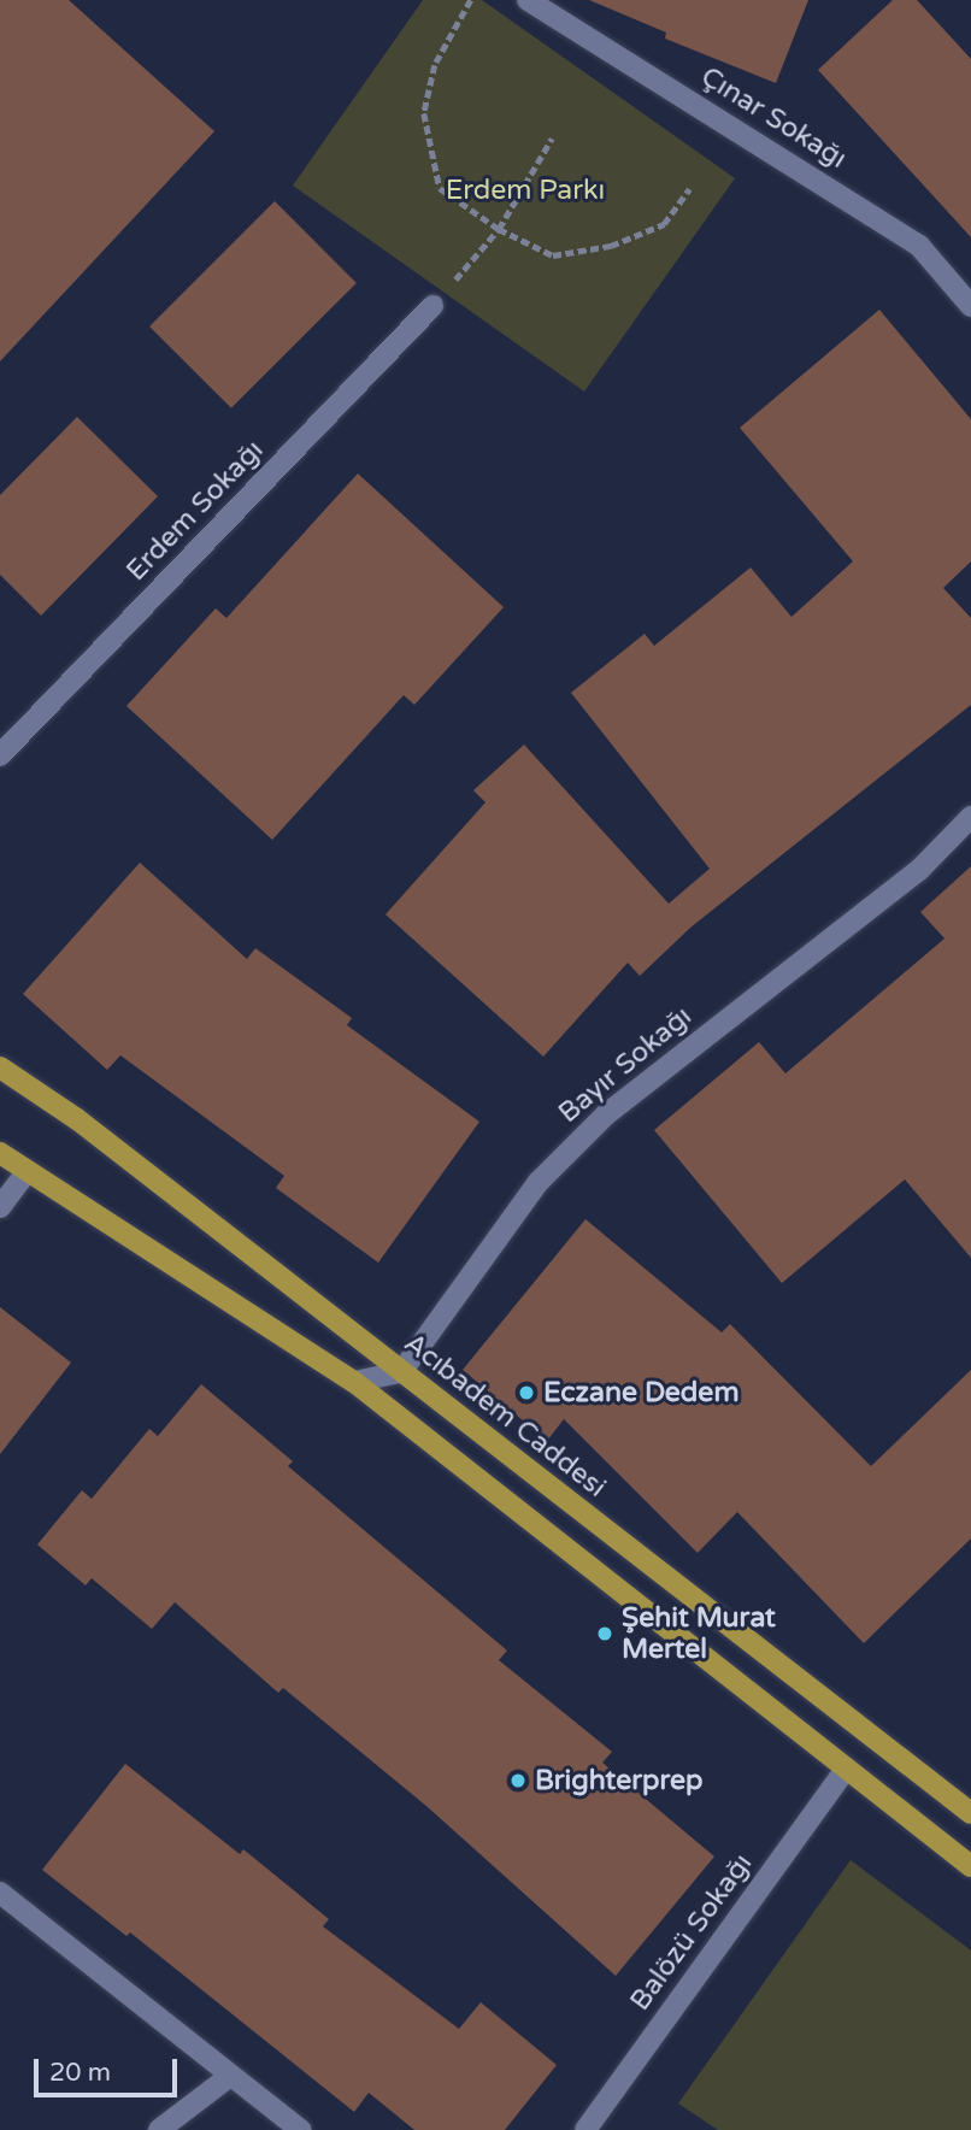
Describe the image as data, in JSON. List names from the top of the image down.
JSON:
{
  "streets": {
    "main road": ["Acıbadem Caddesi"],
    "street": [
      "Çınar Sokağı",
      "Erdem Sokağı",
      "Bayır Sokağı",
      "Balözü Sokağı"
    ]
  },
  "crossings": [
    ["Bayır Sokağı", "Acıbadem Caddesi"]
  ],
  "parks": ["Erdem Parkı"],
  "places": ["Eczane Dedem", "Şehit Murat Mertel", "Brighterprep"],
  "scale_bar": "20 m"
}
